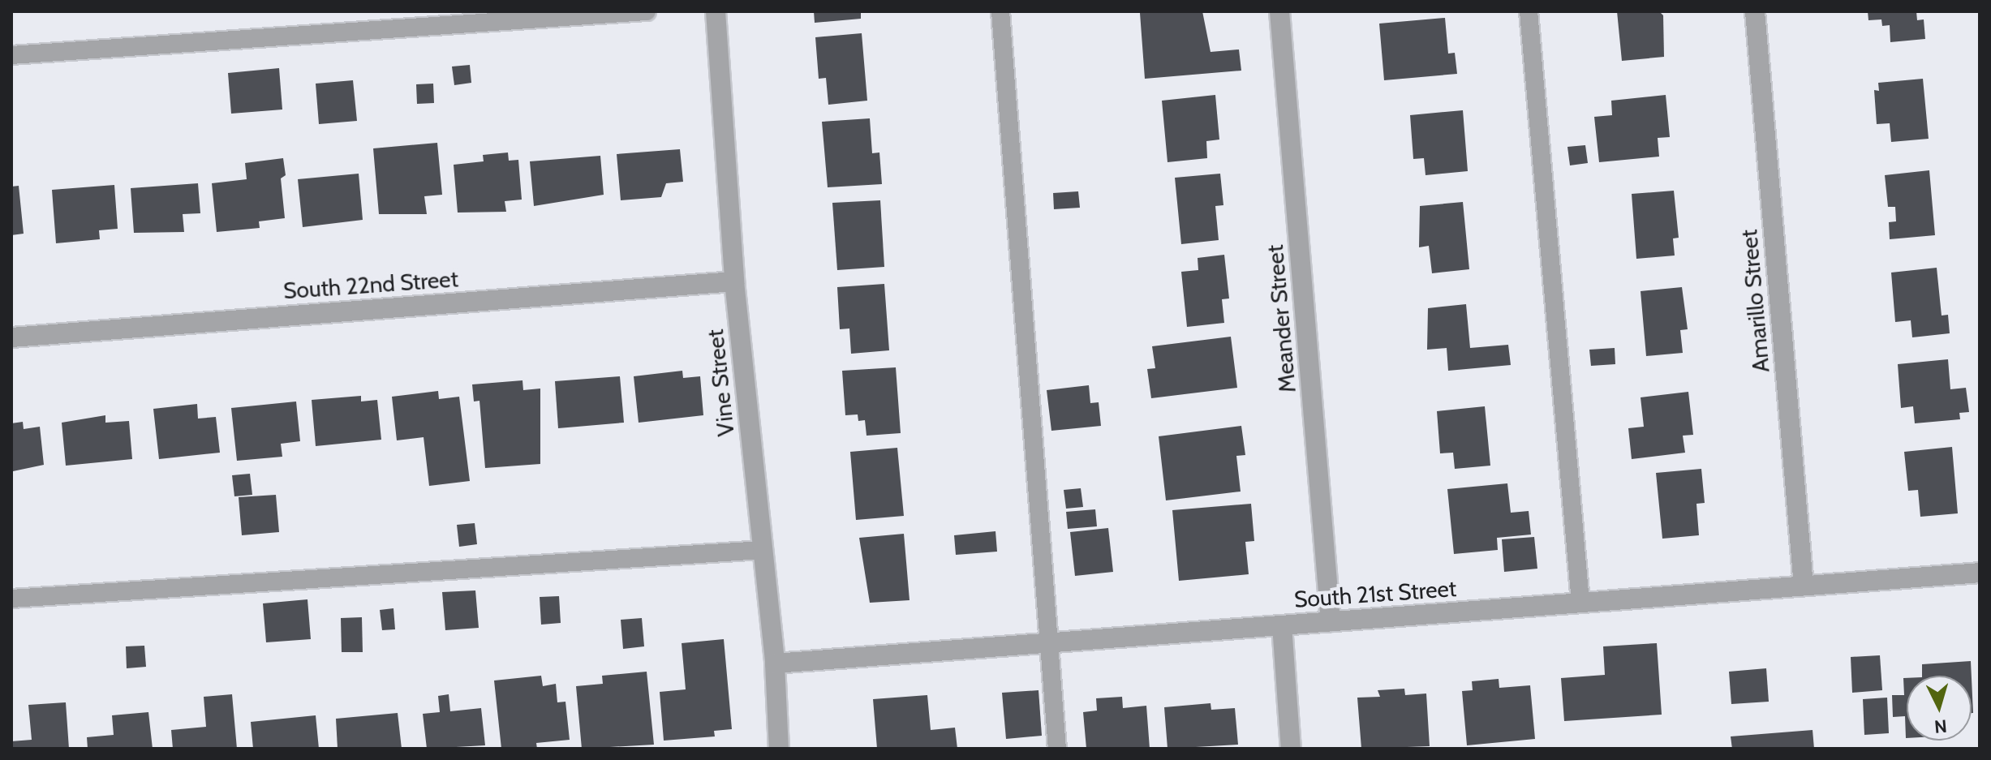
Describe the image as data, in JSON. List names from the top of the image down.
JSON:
{
  "streets": {
    "street": [
      "South 22nd Street",
      "Amarillo Street",
      "Meander Street",
      "Vine Street",
      "South 21st Street"
    ]
  },
  "crossings": [
    ["South 22nd Street", "Vine Street"],
    ["Amarillo Street", "South 21st Street"],
    ["Meander Street", "South 21st Street"],
    ["Vine Street", "South 21st Street"]
  ],
  "north": "bottom"
}
